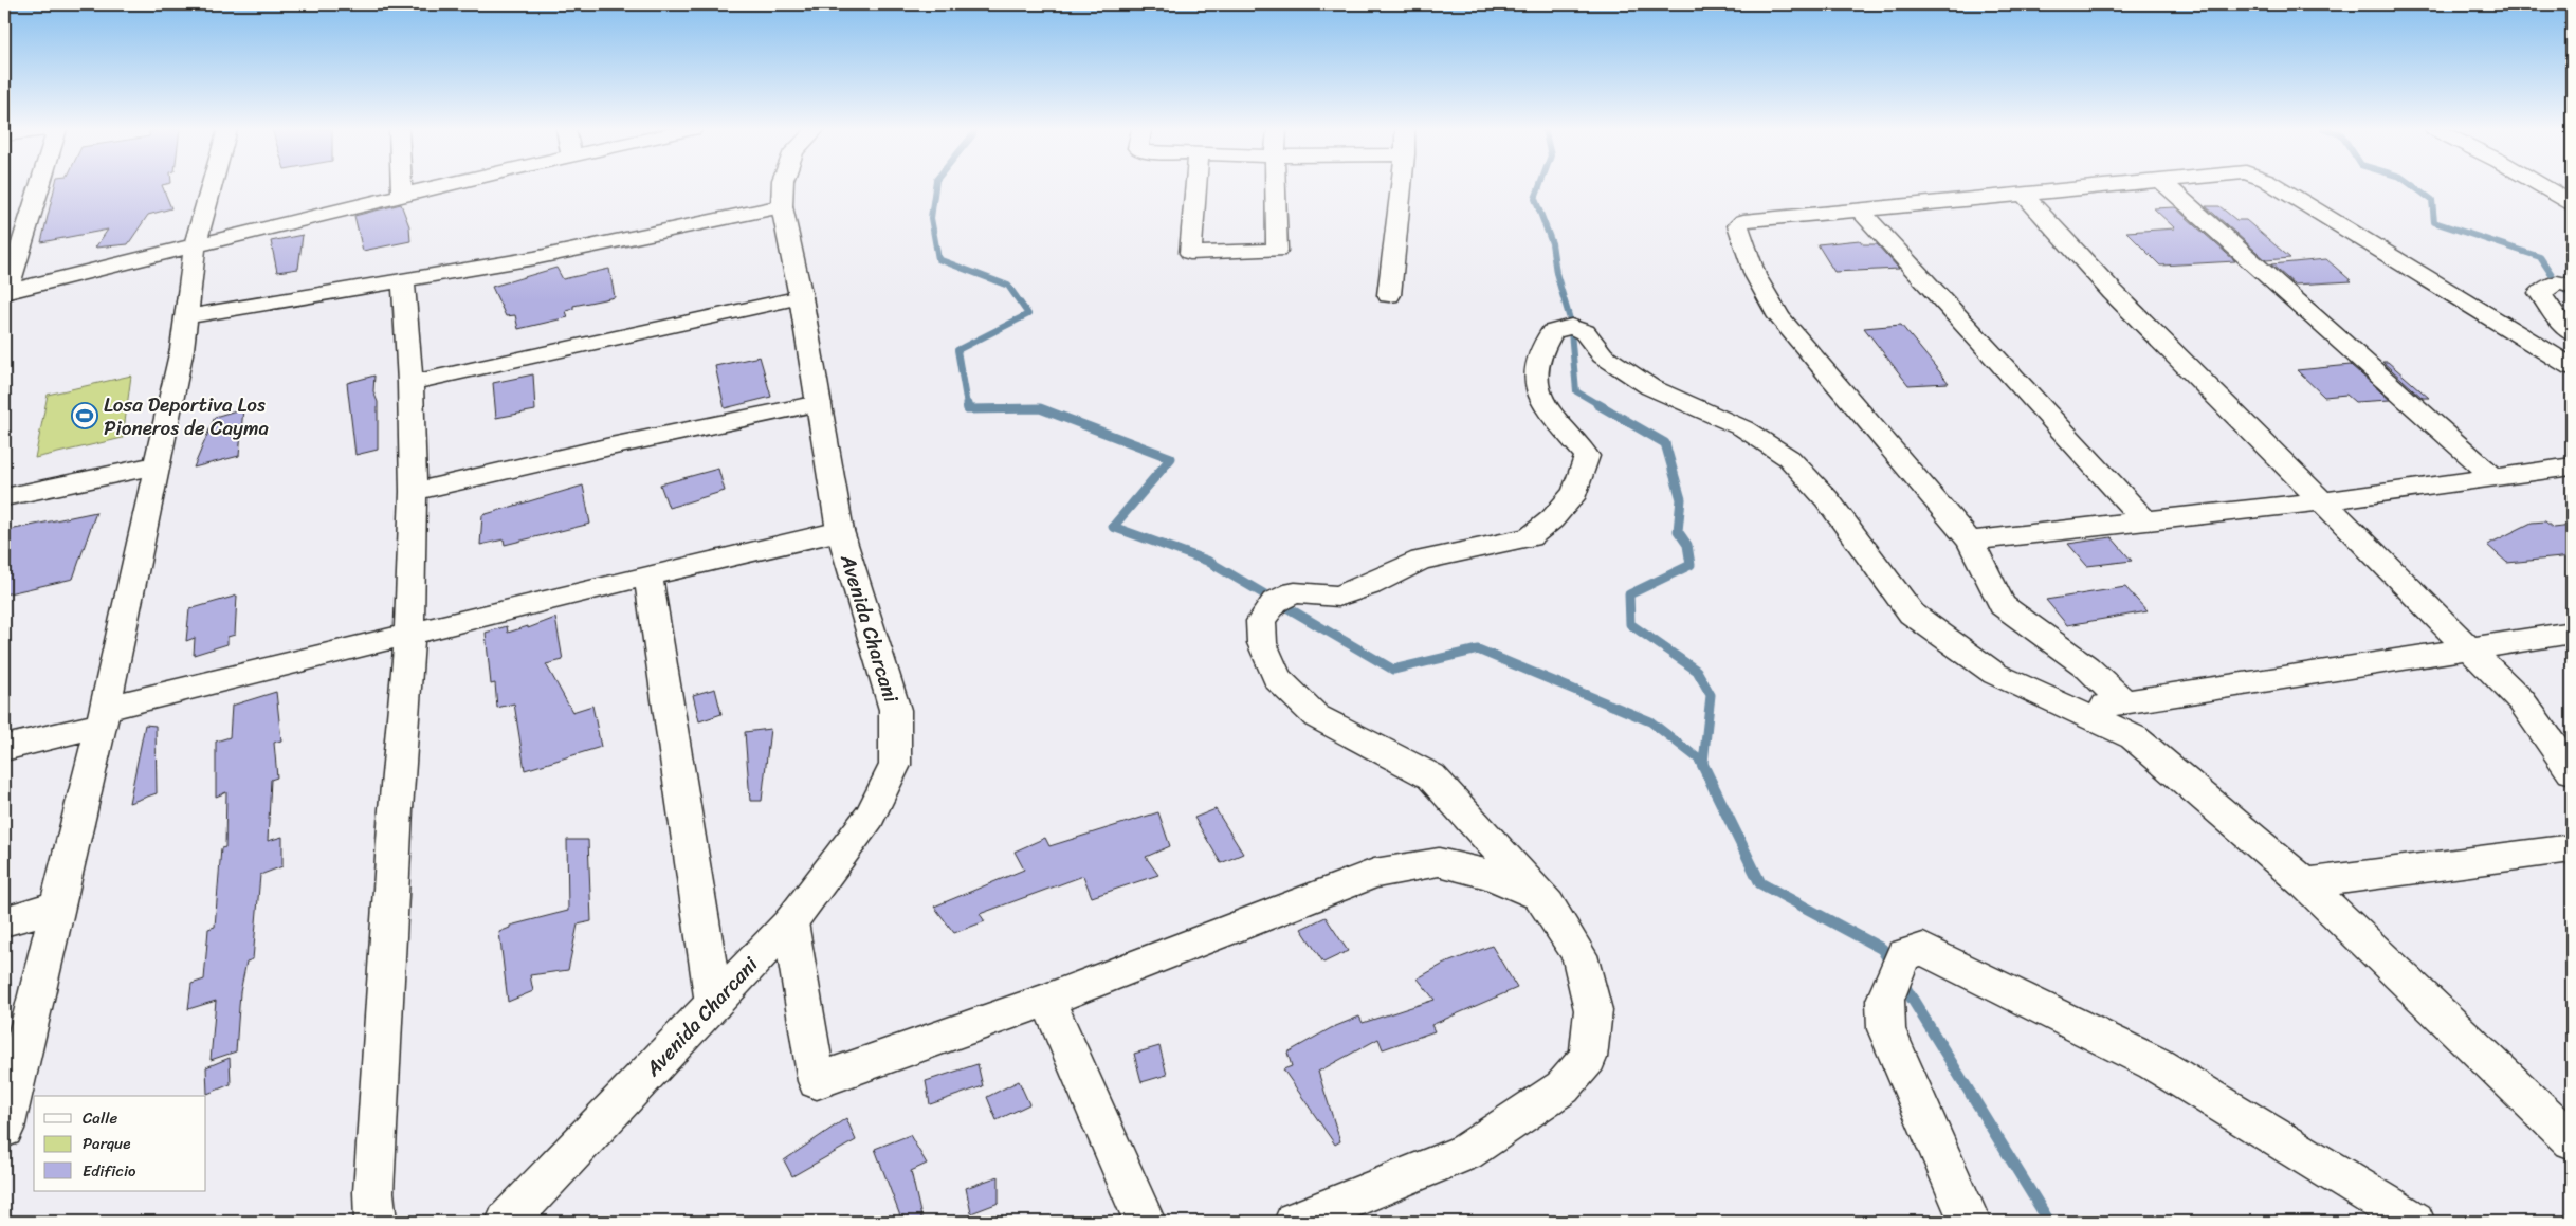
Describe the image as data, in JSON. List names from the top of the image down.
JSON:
{
  "streets": {
    "street": ["Avenida Charcani"]
  },
  "places": {
    "sports": ["Losa Deportiva Los Pioneros de Cayma"]
  },
  "legend": ["Calle", "Parque", "Edificio"]
}
